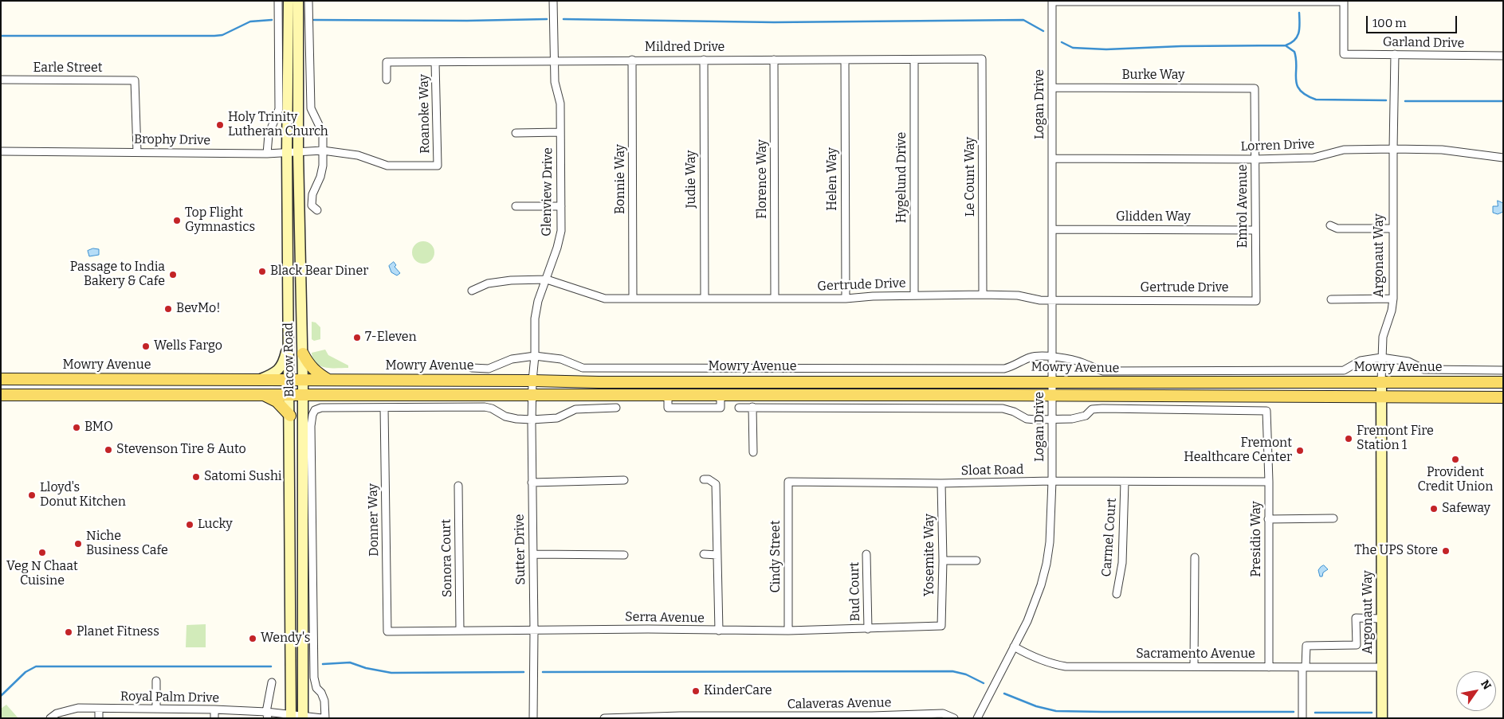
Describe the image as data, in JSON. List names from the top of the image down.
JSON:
{
  "streets": {
    "main road": ["Argonaut Way", "Blacow Road", "Mowry Avenue"],
    "street": [
      "Garland Drive",
      "Mildred Drive",
      "Earle Street",
      "Burke Way",
      "Logan Drive",
      "Roanoke Way",
      "Brophy Drive",
      "Lorren Drive",
      "Le Count Way",
      "Hygelund Drive",
      "Bonnie Way",
      "Judie Way",
      "Florence Way",
      "Helen Way",
      "Glenview Drive",
      "Emrol Avenue",
      "Glidden Way",
      "Gertrude Drive",
      "Sloat Road",
      "Donner Way",
      "Carmel Court",
      "Presidio Way",
      "Sutter Drive",
      "Yosemite Way",
      "Cindy Street",
      "Sonora Court",
      "Bud Court",
      "Serra Avenue",
      "Sacramento Avenue",
      "Royal Palm Drive",
      "Calaveras Avenue"
    ]
  },
  "crossings": [
    ["Garland Drive", "Argonaut Way"],
    ["Mildred Drive", "Roanoke Way"],
    ["Mildred Drive", "Le Count Way"],
    ["Mildred Drive", "Hygelund Drive"],
    ["Mildred Drive", "Bonnie Way"],
    ["Mildred Drive", "Judie Way"],
    ["Mildred Drive", "Florence Way"],
    ["Mildred Drive", "Helen Way"],
    ["Mildred Drive", "Glenview Drive"],
    ["Earle Street", "Brophy Drive"],
    ["Burke Way", "Logan Drive"],
    ["Burke Way", "Emrol Avenue"],
    ["Logan Drive", "Lorren Drive"],
    ["Logan Drive", "Glidden Way"],
    ["Logan Drive", "Gertrude Drive"],
    ["Logan Drive", "Mowry Avenue"],
    ["Logan Drive", "Sloat Road"],
    ["Logan Drive", "Presidio Way"],
    ["Logan Drive", "Sacramento Avenue"],
    ["Roanoke Way", "Brophy Drive"],
    ["Brophy Drive", "Blacow Road"],
    ["Lorren Drive", "Emrol Avenue"],
    ["Lorren Drive", "Argonaut Way"],
    ["Le Count Way", "Gertrude Drive"],
    ["Hygelund Drive", "Gertrude Drive"],
    ["Bonnie Way", "Gertrude Drive"],
    ["Judie Way", "Gertrude Drive"],
    ["Florence Way", "Gertrude Drive"],
    ["Helen Way", "Gertrude Drive"],
    ["Glenview Drive", "Gertrude Drive"],
    ["Glenview Drive", "Mowry Avenue"],
    ["Glenview Drive", "Sutter Drive"],
    ["Emrol Avenue", "Glidden Way"],
    ["Emrol Avenue", "Gertrude Drive"],
    ["Argonaut Way", "Mowry Avenue"],
    ["Argonaut Way", "Sacramento Avenue"],
    ["Blacow Road", "Mowry Avenue"],
    ["Blacow Road", "Royal Palm Drive"],
    ["Mowry Avenue", "Sutter Drive"],
    ["Sloat Road", "Carmel Court"],
    ["Sloat Road", "Presidio Way"],
    ["Sloat Road", "Yosemite Way"],
    ["Sloat Road", "Cindy Street"],
    ["Donner Way", "Serra Avenue"],
    ["Presidio Way", "Sacramento Avenue"],
    ["Sutter Drive", "Serra Avenue"],
    ["Yosemite Way", "Serra Avenue"],
    ["Cindy Street", "Serra Avenue"],
    ["Sonora Court", "Serra Avenue"],
    ["Bud Court", "Serra Avenue"]
  ],
  "places": [
    "Holy Trinity Lutheran Church",
    "Top Flight Gymnastics",
    "Black Bear Diner",
    "Passage to India Bakery & Cafe",
    "BevMo!",
    "7-Eleven",
    "Wells Fargo",
    "BMO",
    "Fremont Fire Station 1",
    "Stevenson Tire & Auto",
    "Fremont Healthcare Center",
    "Provident Credit Union",
    "Satomi Sushi",
    "Lloyd's Donut Kitchen",
    "Safeway",
    "Lucky",
    "Niche Business Cafe",
    "The UPS Store",
    "Veg N Chaat Cuisine",
    "Planet Fitness",
    "Wendy's",
    "KinderCare"
  ],
  "scale_bar": "100 m",
  "north": "top right"
}
